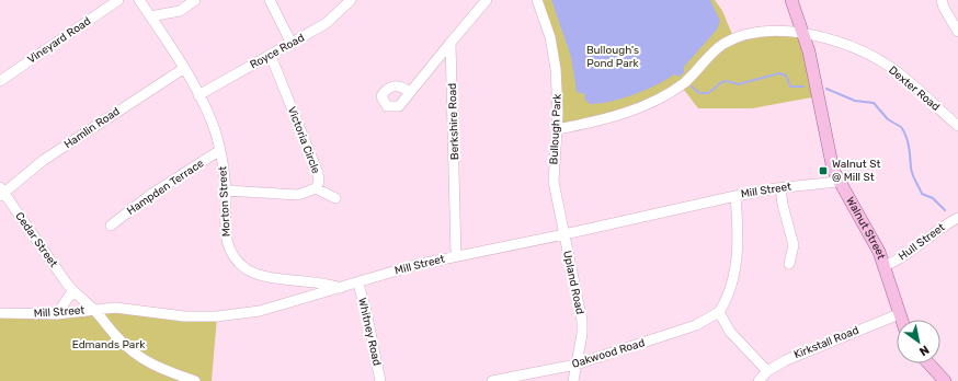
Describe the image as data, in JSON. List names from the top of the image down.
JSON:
{
  "streets": {
    "main road": ["Walnut Street"],
    "street": [
      "Vineyard Road",
      "Royce Road",
      "Dexter Road",
      "Berkshire Road",
      "Hamlin Road",
      "Bullough Park",
      "Victoria Circle",
      "Hampden Terrace",
      "Mill Street",
      "Morton Street",
      "Cedar Street",
      "Hull Street",
      "Upland Road",
      "Whitney Road",
      "Kirkstall Road",
      "Oakwood Road"
    ]
  },
  "crossings": [
    ["Royce Road", "Victoria Circle"],
    ["Royce Road", "Morton Street"],
    ["Dexter Road", "Bullough Park"],
    ["Dexter Road", "Walnut Street"],
    ["Berkshire Road", "Mill Street"],
    ["Hamlin Road", "Morton Street"],
    ["Hamlin Road", "Cedar Street"],
    ["Bullough Park", "Mill Street"],
    ["Bullough Park", "Upland Road"],
    ["Victoria Circle", "Morton Street"],
    ["Hampden Terrace", "Morton Street"],
    ["Mill Street", "Morton Street"],
    ["Mill Street", "Walnut Street"],
    ["Mill Street", "Cedar Street"],
    ["Mill Street", "Upland Road"],
    ["Mill Street", "Whitney Road"],
    ["Walnut Street", "Hull Street"],
    ["Walnut Street", "Kirkstall Road"],
    ["Upland Road", "Oakwood Road"]
  ],
  "parks": ["Bullough's Pond Park", "Edmands Park"],
  "places": {
    "transit": ["Walnut St @ Mill St"]
  },
  "north": "bottom right"
}
